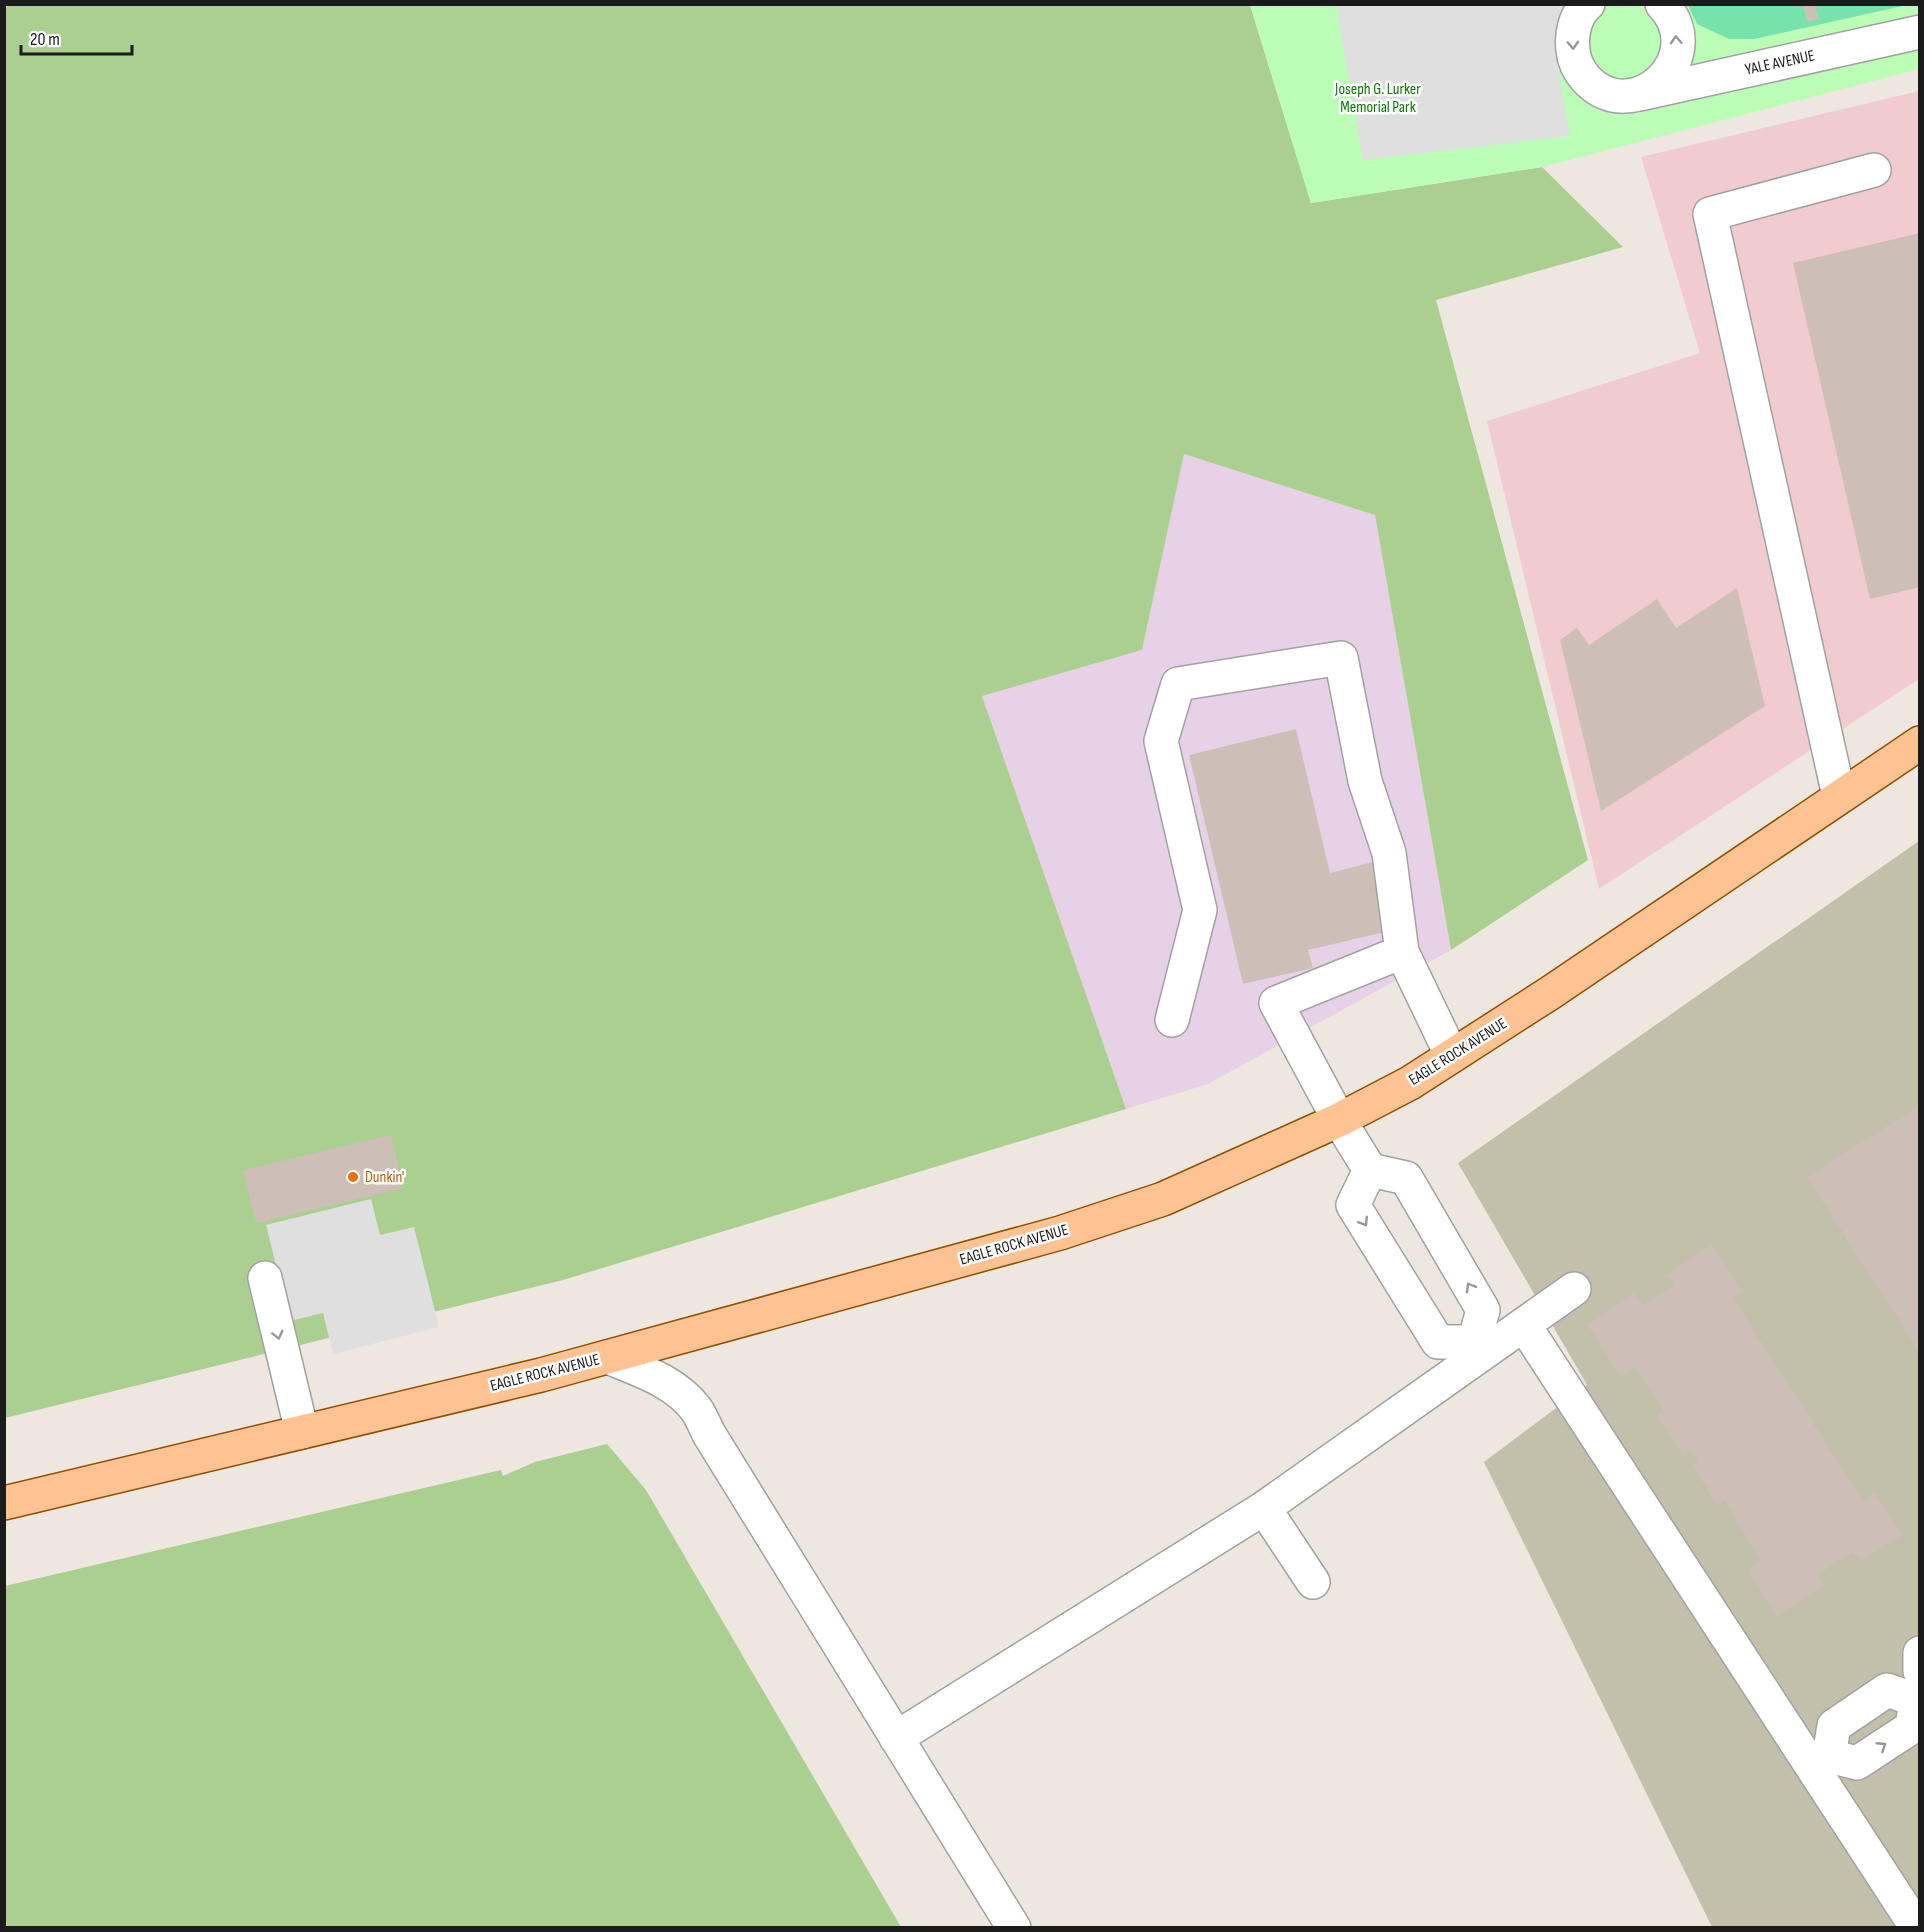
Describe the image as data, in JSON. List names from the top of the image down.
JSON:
{
  "streets": {
    "main road": ["EAGLE ROCK AVENUE"],
    "street": ["YALE AVENUE"]
  },
  "parks": ["Joseph G. Lurker Memorial Park"],
  "places": ["Dunkin'"],
  "scale_bar": "20 m"
}
